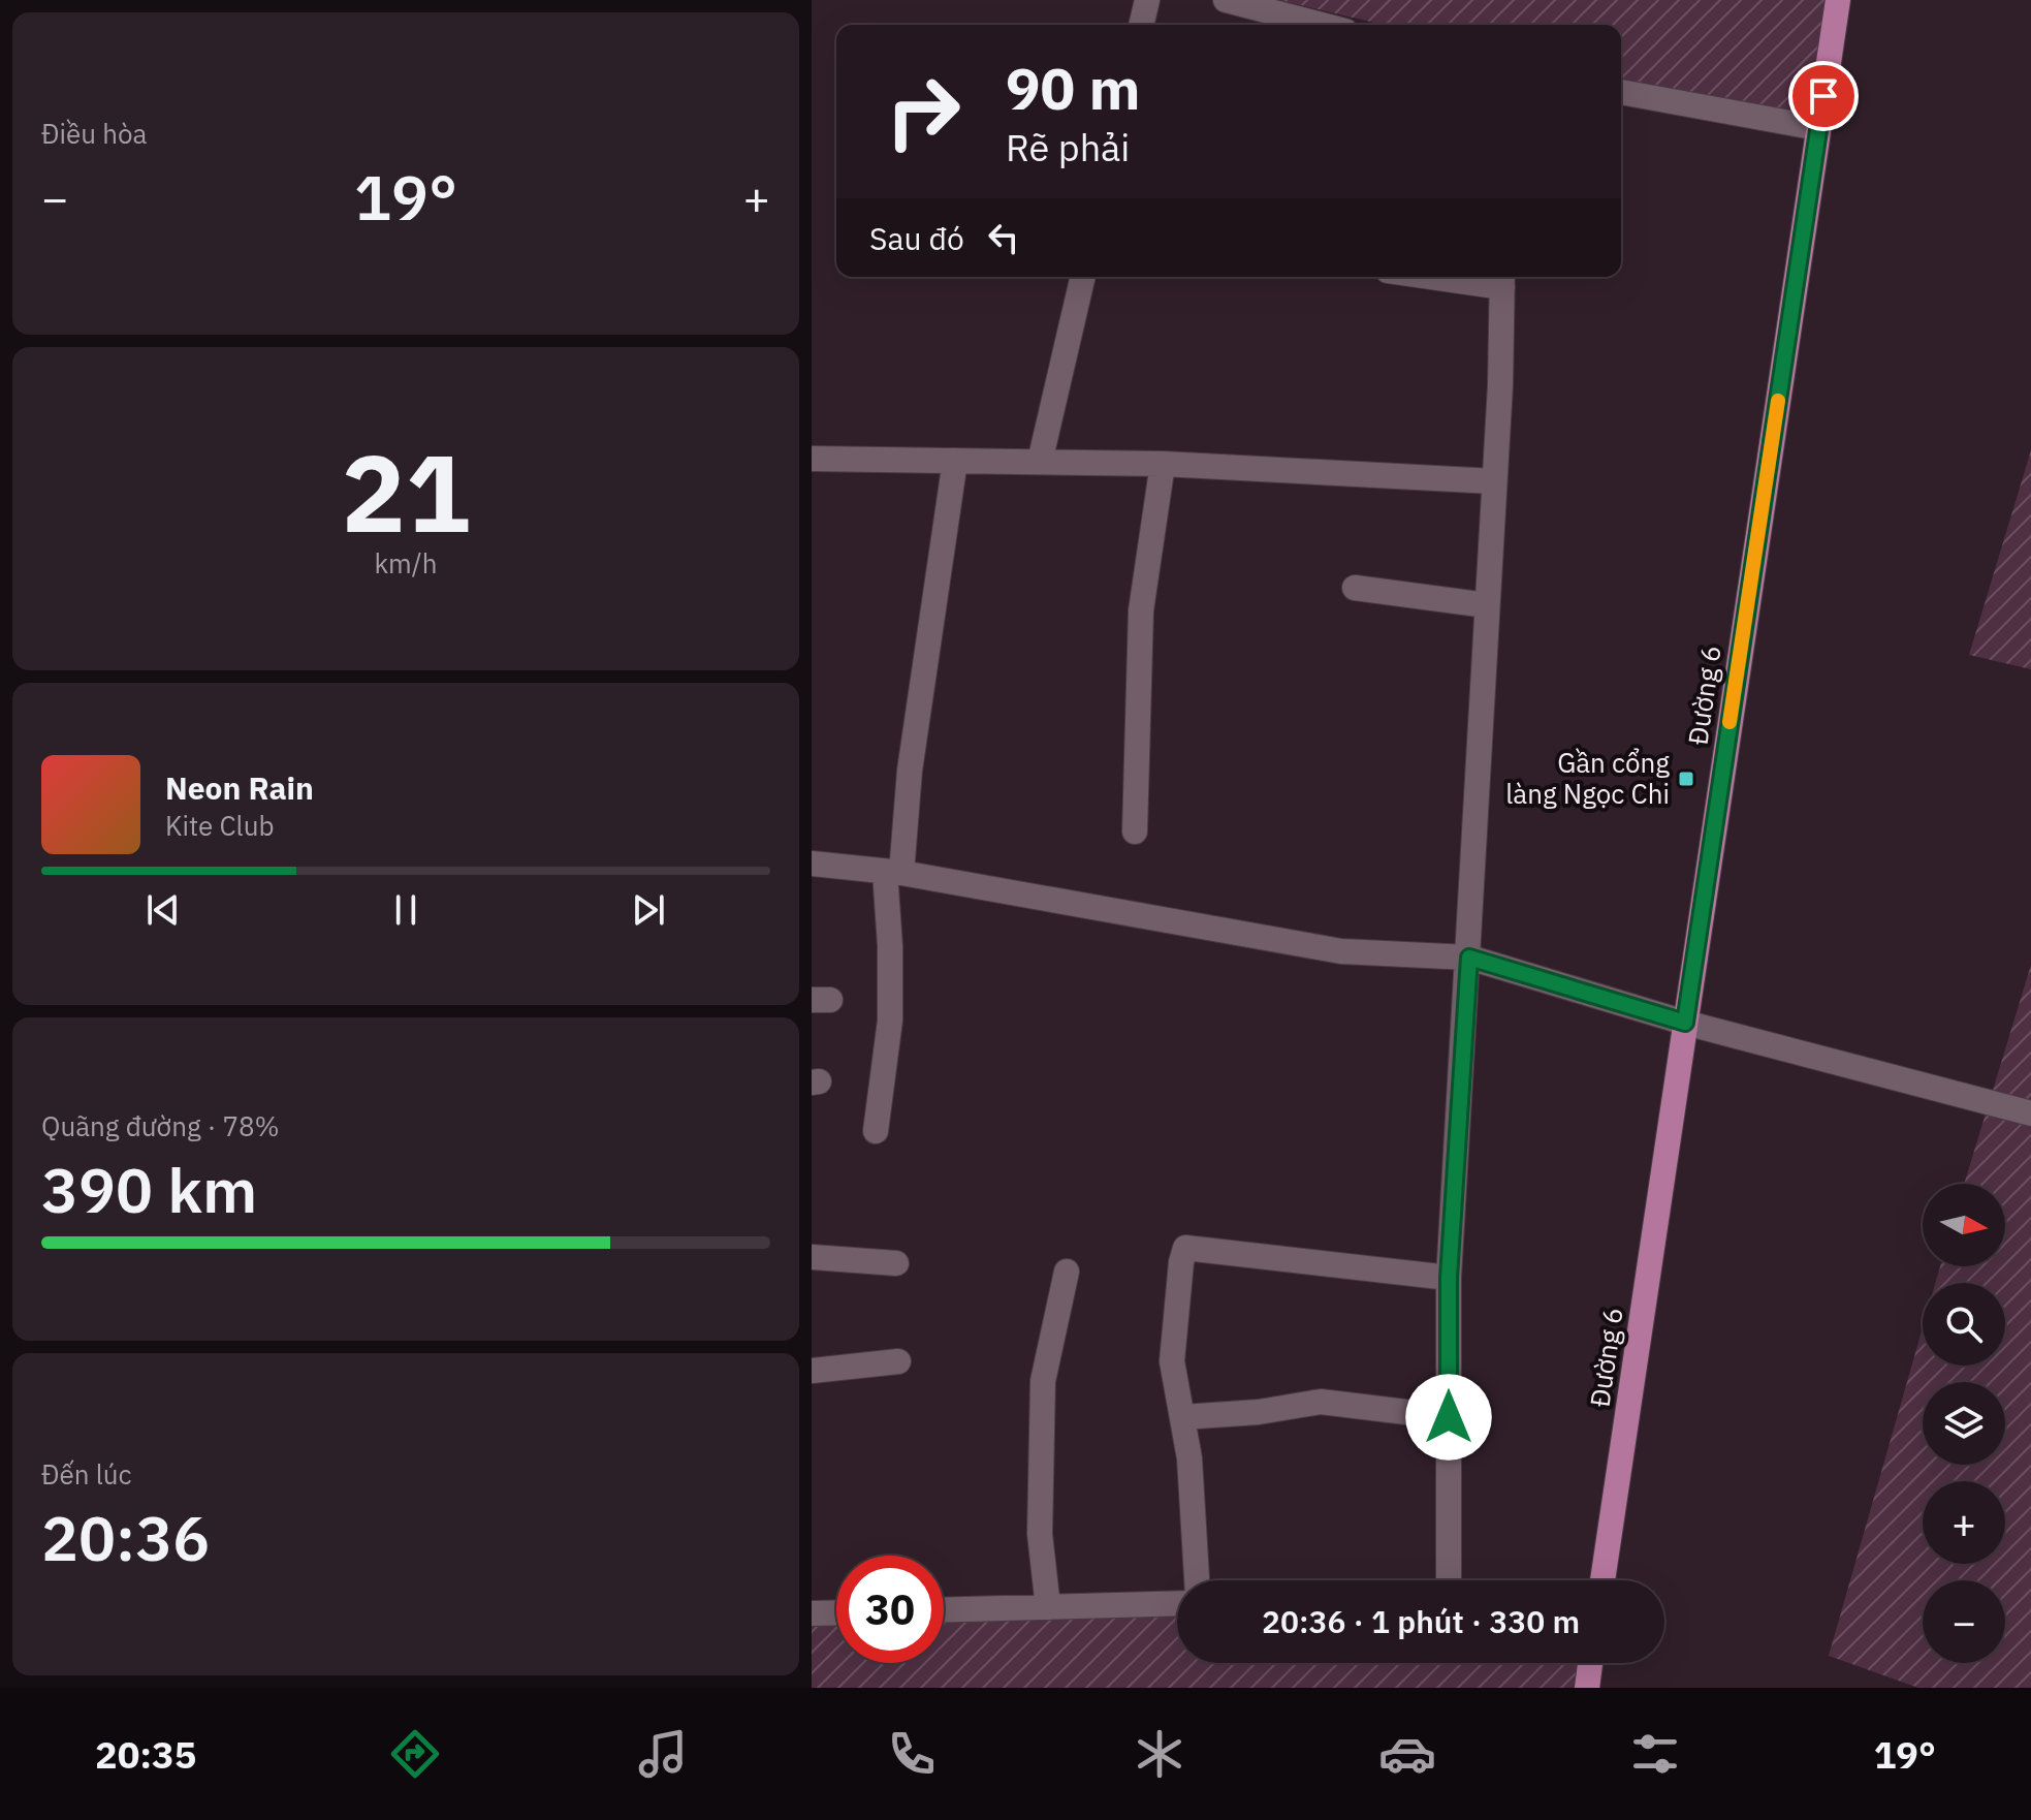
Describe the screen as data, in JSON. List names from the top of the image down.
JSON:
{
  "streets": {
    "main road": ["Đường 6"]
  },
  "places": {
    "transit": ["Gần cổng làng Ngọc Chi"]
  },
  "north": "right",
  "page": {
    "tile": [
      "Điều hòa",
      ["21", "km/h"],
      ["Quãng đường · 78%", "390 km"],
      ["Đến lúc", "20:36"]
    ],
    "turn": ["90 m", "Rẽ phải"],
    "heat": ["−", "19°", "+"],
    "then": "Sau đó",
    "song": ["Neon Rain", "Kite Club"],
    "map_buttons": ["+", "−"],
    "limit": "30",
    "trip": "20:36 · 1 phút · 330 m",
    "tabs": ["20:35", "19°"]
  }
}
